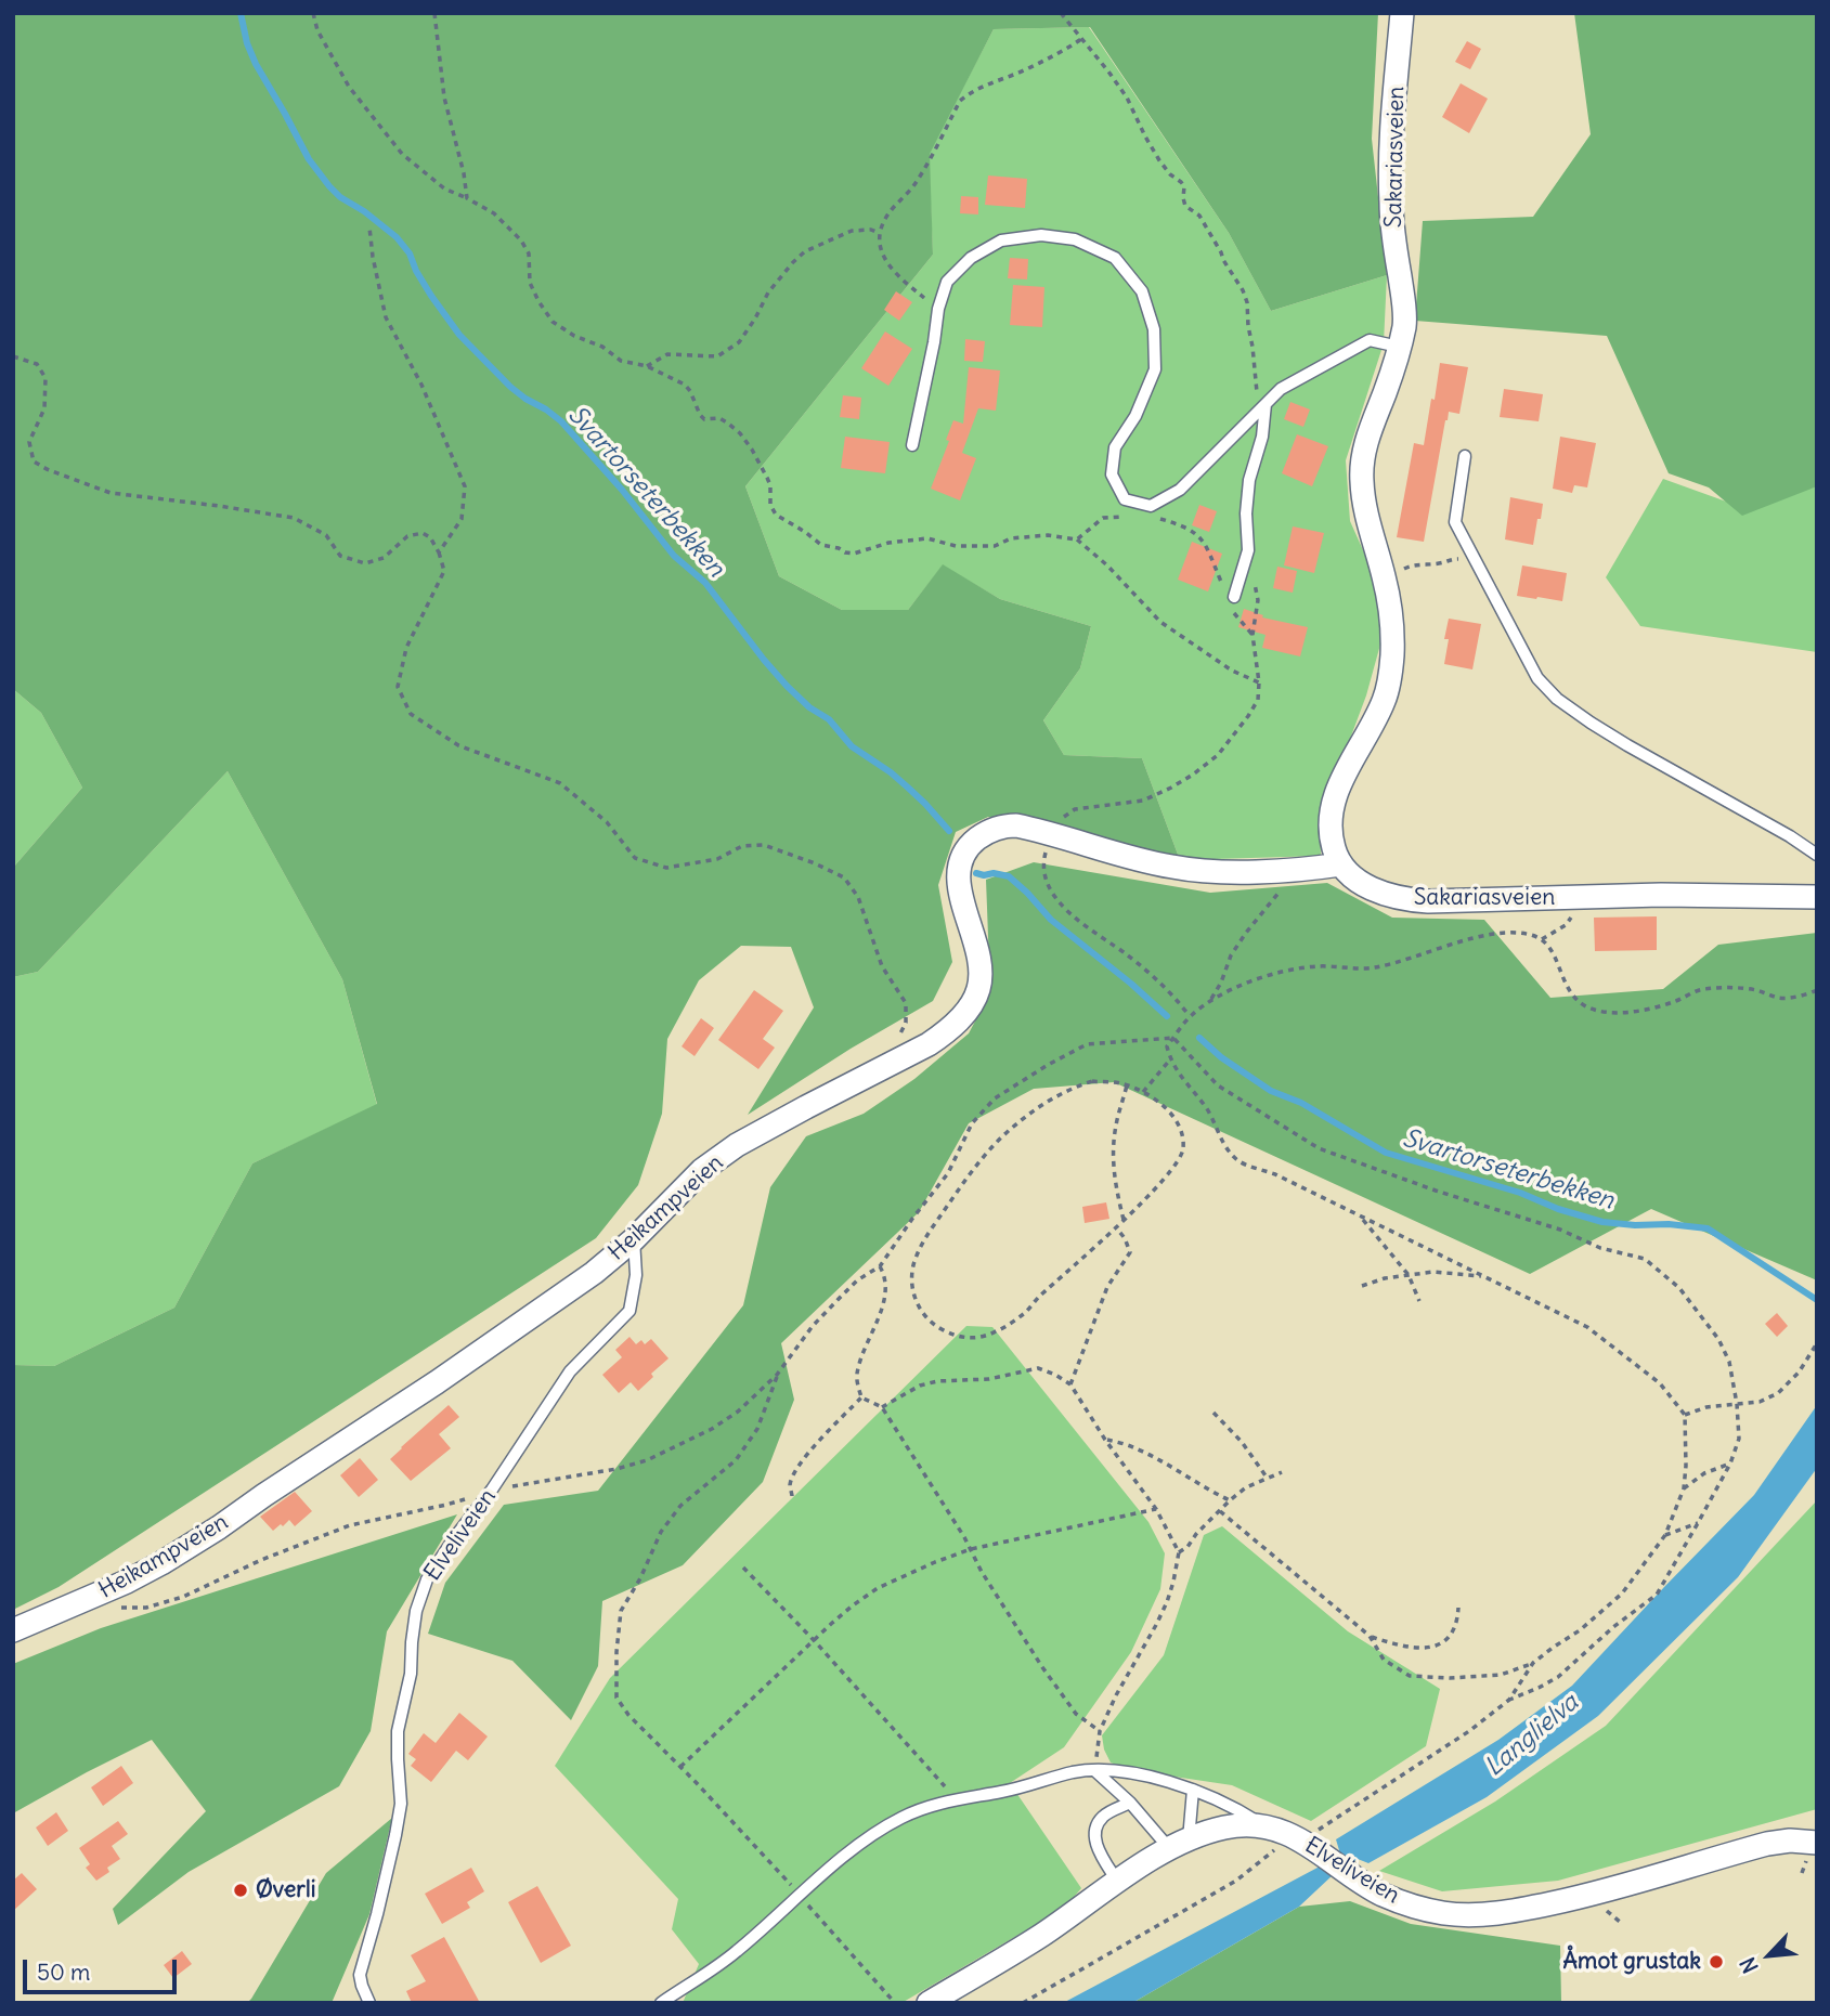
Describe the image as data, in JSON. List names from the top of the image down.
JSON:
{
  "streets": {
    "street": ["Sakariasveien", "Heikampveien", "Elveliveien"]
  },
  "crossings": [
    ["Sakariasveien", "Heikampveien"],
    ["Heikampveien", "Elveliveien"]
  ],
  "water": ["Svartorseterbekken", "Langlielva"],
  "places": ["Øverli", "Åmot grustak"],
  "scale_bar": "50 m",
  "north": "bottom left"
}
